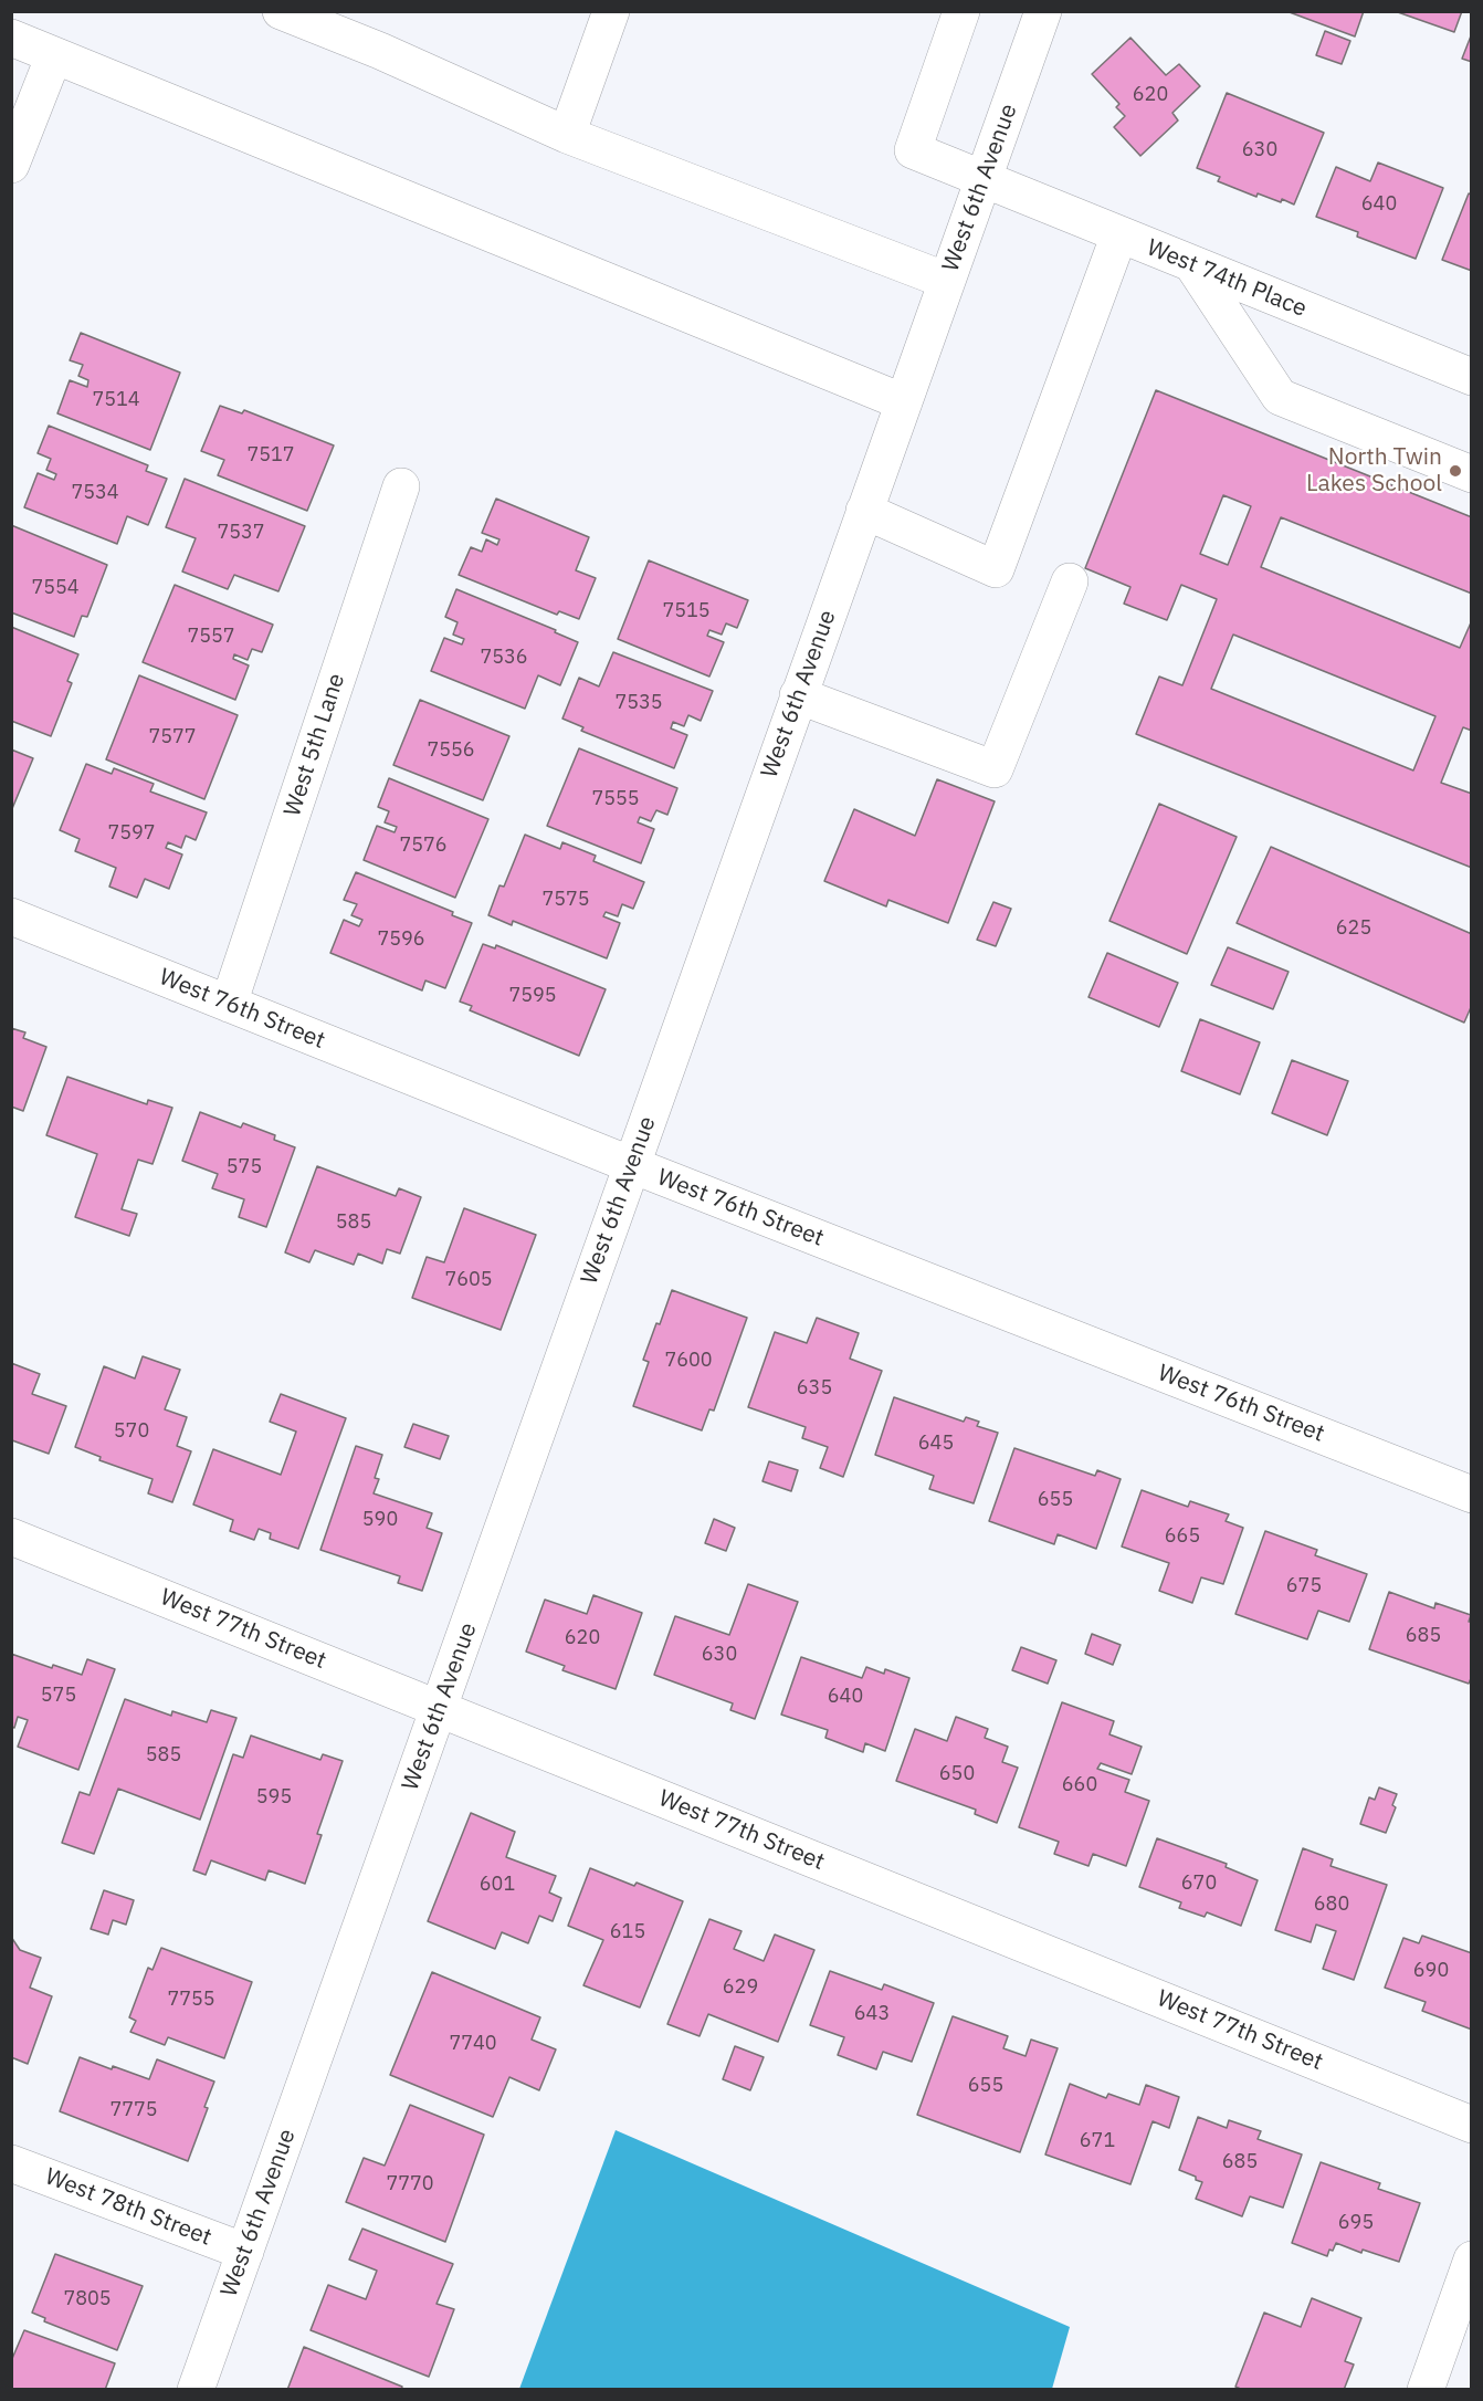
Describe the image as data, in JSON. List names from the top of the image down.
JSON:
{
  "streets": {
    "street": [
      "West 6th Avenue",
      "West 74th Place",
      "West 5th Lane",
      "West 76th Street",
      "West 77th Street",
      "West 78th Street"
    ]
  },
  "crossings": [
    ["West 6th Avenue", "West 74th Place"],
    ["West 6th Avenue", "West 76th Street"],
    ["West 6th Avenue", "West 77th Street"],
    ["West 6th Avenue", "West 78th Street"],
    ["West 5th Lane", "West 76th Street"]
  ],
  "places": ["North Twin Lakes School"],
  "house_numbers": [
    "620",
    "630",
    "640",
    "7514",
    "7517",
    "7534",
    "7537",
    "7554",
    "7515",
    "7557",
    "7536",
    "7535",
    "7577",
    "7556",
    "7555",
    "7597",
    "7576",
    "7575",
    "625",
    "7596",
    "7595",
    "575",
    "585",
    "7605",
    "7600",
    "635",
    "570",
    "645",
    "655",
    "590",
    "665",
    "675",
    "685",
    "620",
    "630",
    "575",
    "640",
    "585",
    "650",
    "660",
    "595",
    "670",
    "601",
    "680",
    "615",
    "690",
    "629",
    "7755",
    "643",
    "7740",
    "655",
    "7775",
    "671",
    "685",
    "7770",
    "695",
    "7805"
  ]
}
